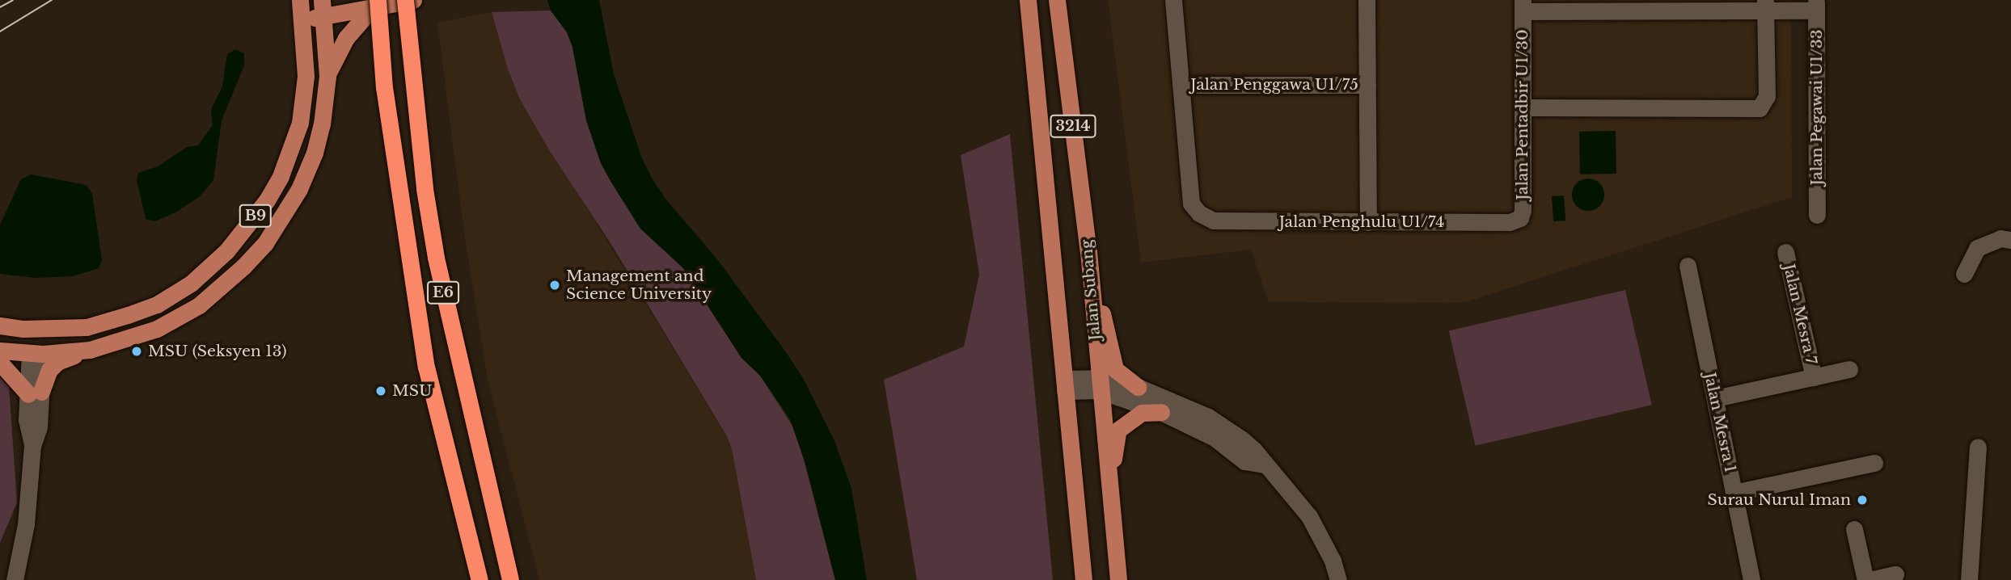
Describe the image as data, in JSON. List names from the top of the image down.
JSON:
{
  "streets": {
    "highway": ["E6"],
    "main road": ["3214", "B9", "Jalan Subang"],
    "street": [
      "Jalan Penggawa U1/75",
      "Jalan Pegawai U1/33",
      "Jalan Pentadbir U1/30",
      "Jalan Penghulu U1/74",
      "Jalan Mesra 7",
      "Jalan Mesra 1"
    ]
  },
  "crossings": [
    ["Jalan Penggawa U1/75", "Jalan Penghulu U1/74"],
    ["Jalan Pentadbir U1/30", "Jalan Penghulu U1/74"]
  ],
  "places": [
    "Management and Science University",
    "MSU (Seksyen 13)",
    "MSU",
    "Surau Nurul Iman"
  ]
}
